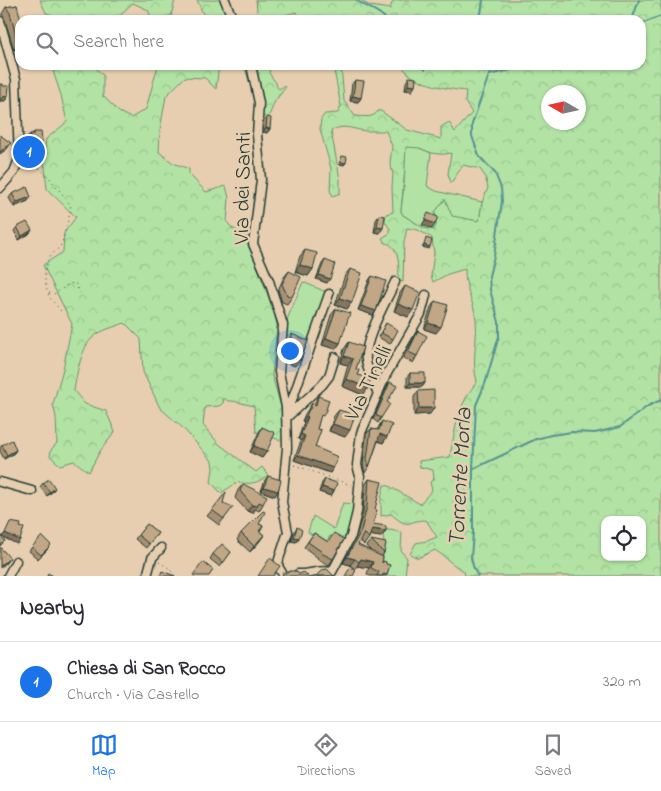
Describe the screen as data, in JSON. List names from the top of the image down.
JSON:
{
  "streets": {
    "street": ["Via dei Santi", "Via Tinelli"]
  },
  "water": ["Torrente Morla"],
  "north": "left",
  "page": {
    "search": "Search here",
    "pins": "1",
    "heading": "Nearby",
    "list": [
      {
        "mark": "1",
        "name": "Chiesa di San Rocco",
        "note": "Church · Via Castello",
        "value": "320 m"
      }
    ],
    "nav": ["Map", "Directions", "Saved"]
  }
}
